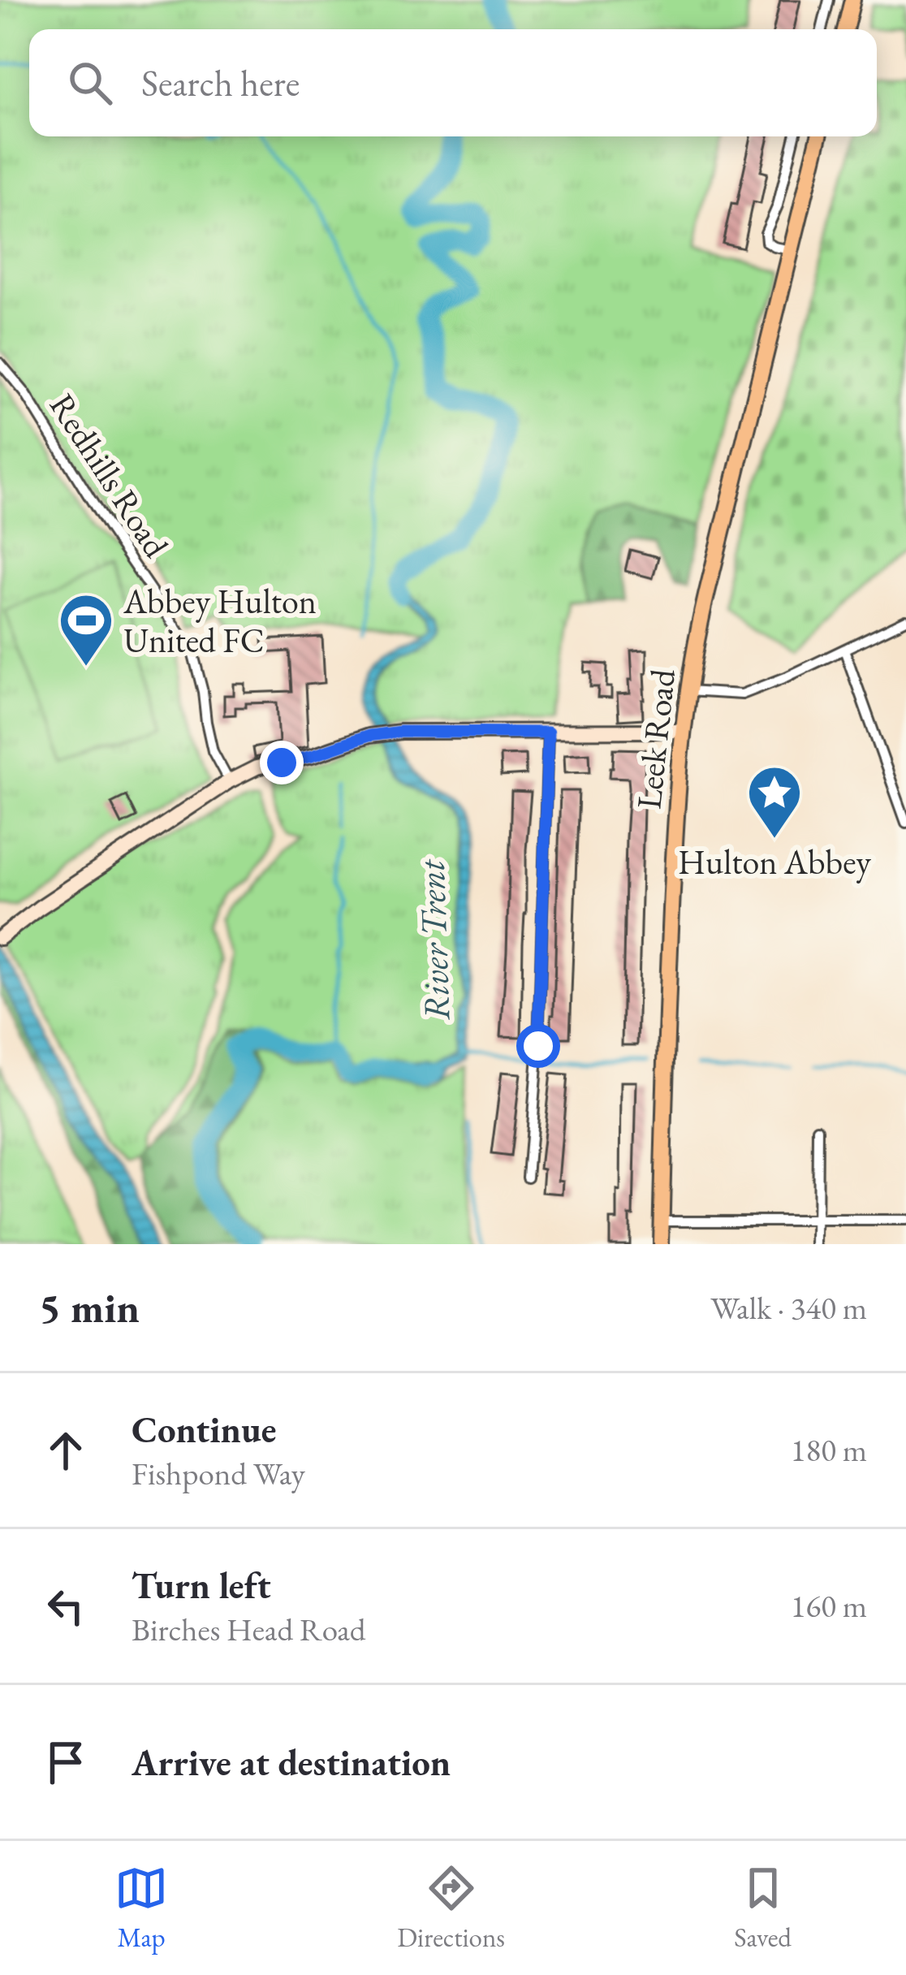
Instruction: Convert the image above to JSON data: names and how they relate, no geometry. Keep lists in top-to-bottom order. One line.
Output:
{"streets":{"main road":["Leek Road"],"street":["Redhills Road"]},"water":["River Trent"],"places":{"sports":["Abbey Hulton United FC"],"place":["Hulton Abbey"]},"page":{"search":"Search here","heading":["5 min","Walk · 340 m"],"list":[["Continue","Fishpond Way","180 m"],["Turn left","Birches Head Road","160 m"],"Arrive at destination"],"nav":["Map","Directions","Saved"]}}
